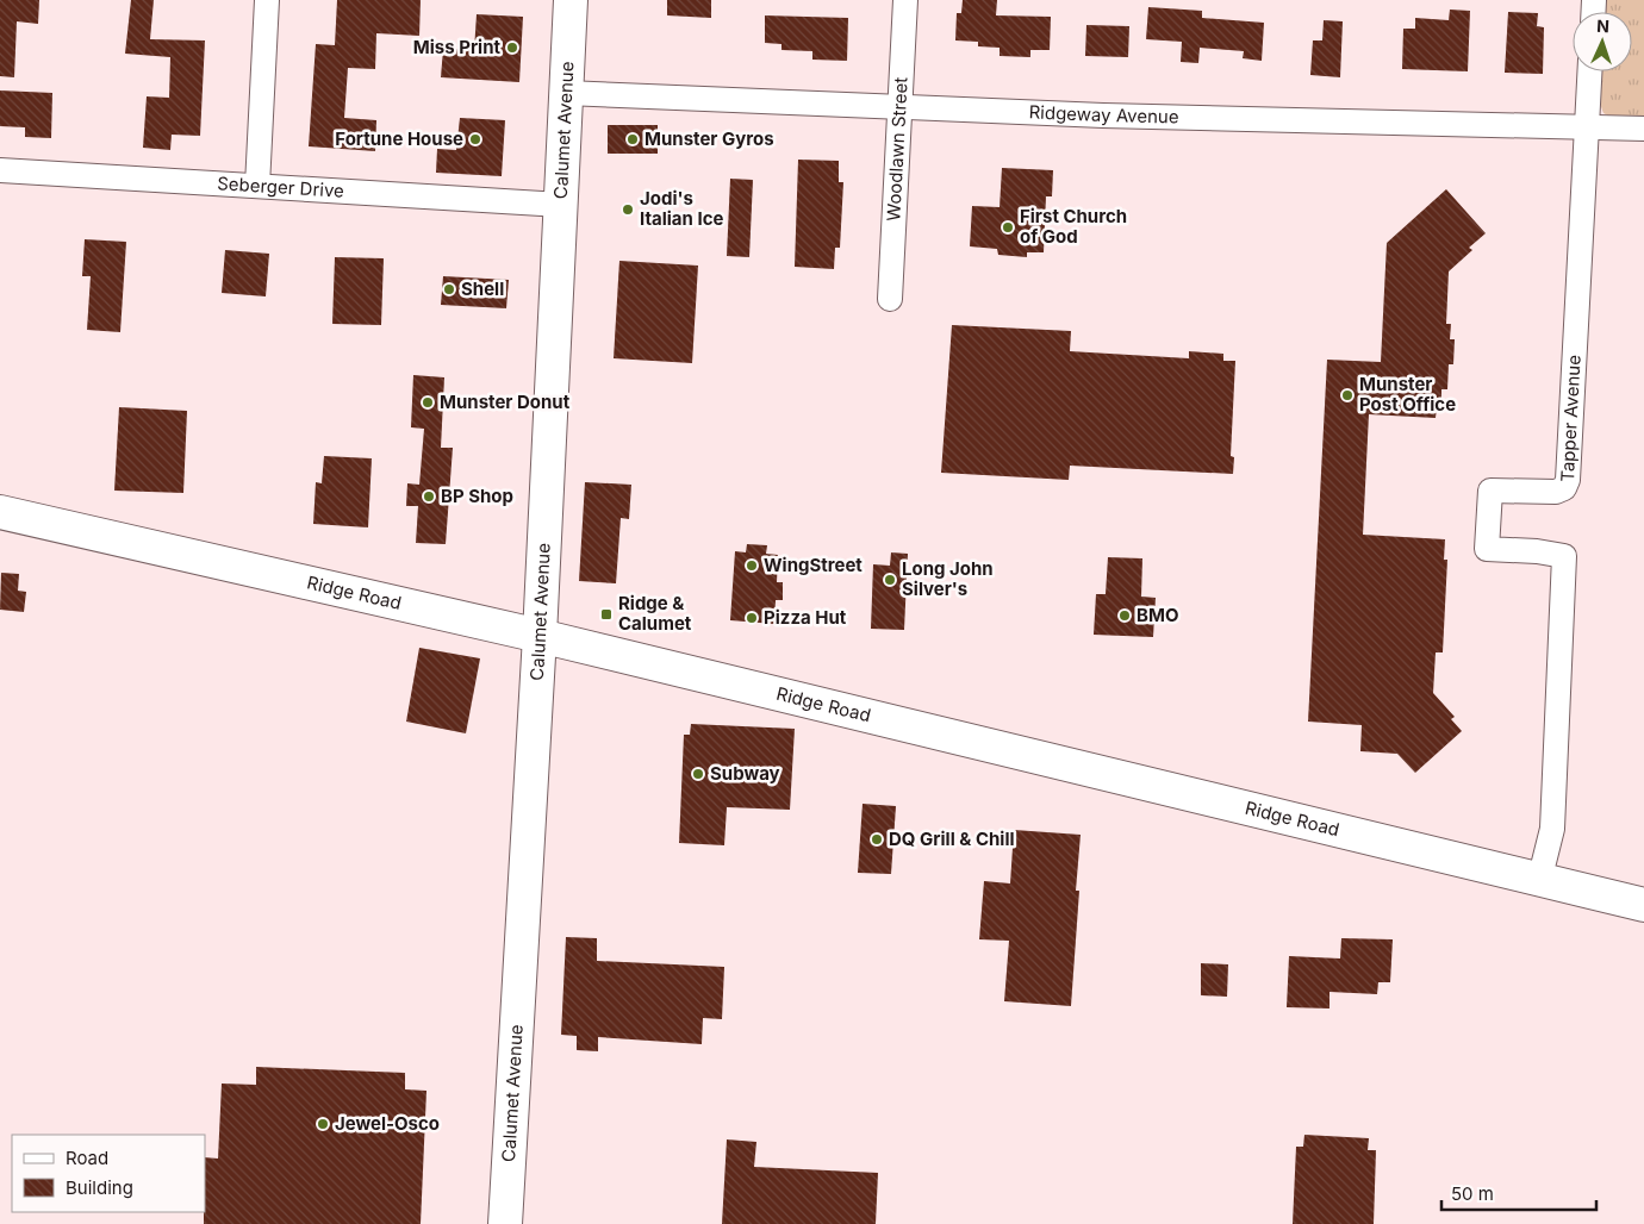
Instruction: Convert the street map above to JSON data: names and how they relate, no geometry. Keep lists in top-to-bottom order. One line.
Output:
{"streets":{"main road":["Calumet Avenue","Ridge Road"],"street":["Ridgeway Avenue","Woodlawn Street","Seberger Drive","Tapper Avenue"]},"crossings":[["Ridgeway Avenue","Calumet Avenue"],["Ridgeway Avenue","Woodlawn Street"],["Ridgeway Avenue","Tapper Avenue"],["Calumet Avenue","Seberger Drive"],["Calumet Avenue","Ridge Road"],["Tapper Avenue","Ridge Road"]],"places":{"other":["Miss Print","Fortune House","Munster Gyros","Jodi's Italian Ice","First Church of God","Shell","Munster Post Office","Munster Donut","BP Shop","WingStreet","Long John Silver's","BMO","Pizza Hut","Subway","DQ Grill & Chill","Jewel-Osco"],"transit":["Ridge & Calumet"]},"legend":["Road","Building"],"scale_bar":"50 m","north":"top"}
